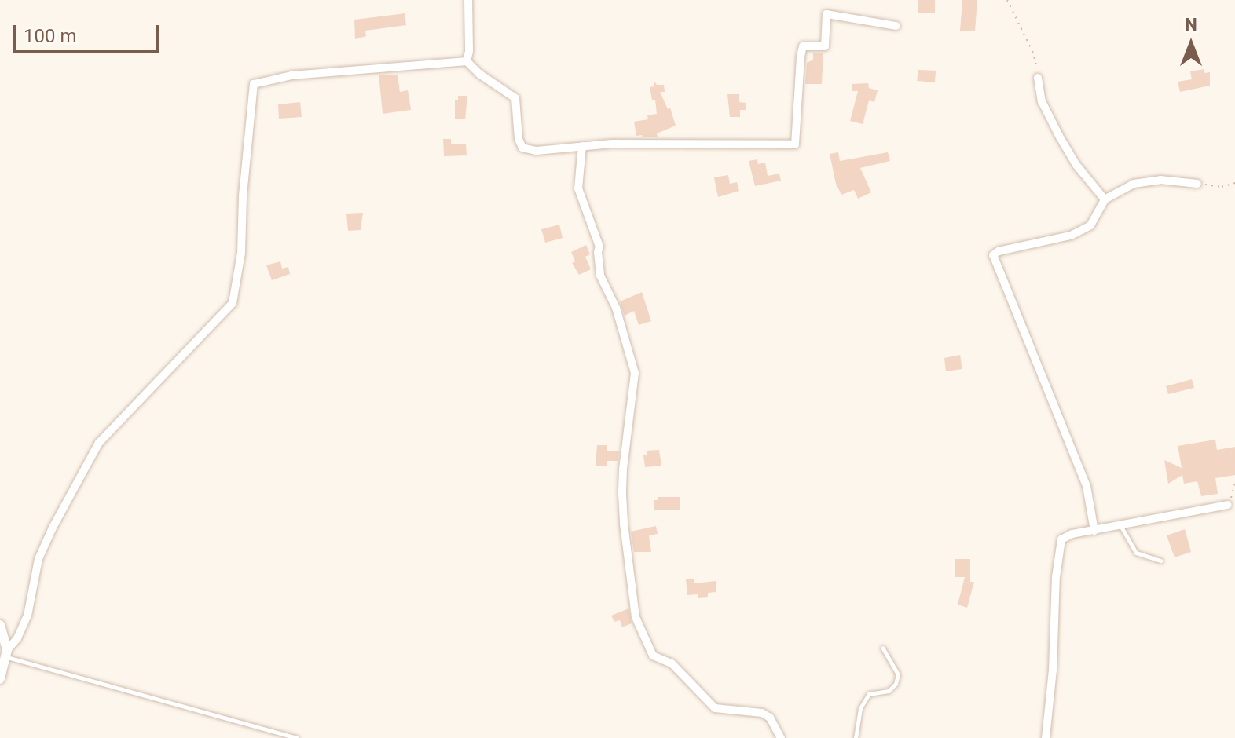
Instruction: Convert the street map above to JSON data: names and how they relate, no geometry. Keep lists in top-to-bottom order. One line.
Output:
{"scale_bar":"100 m","north":"top"}
